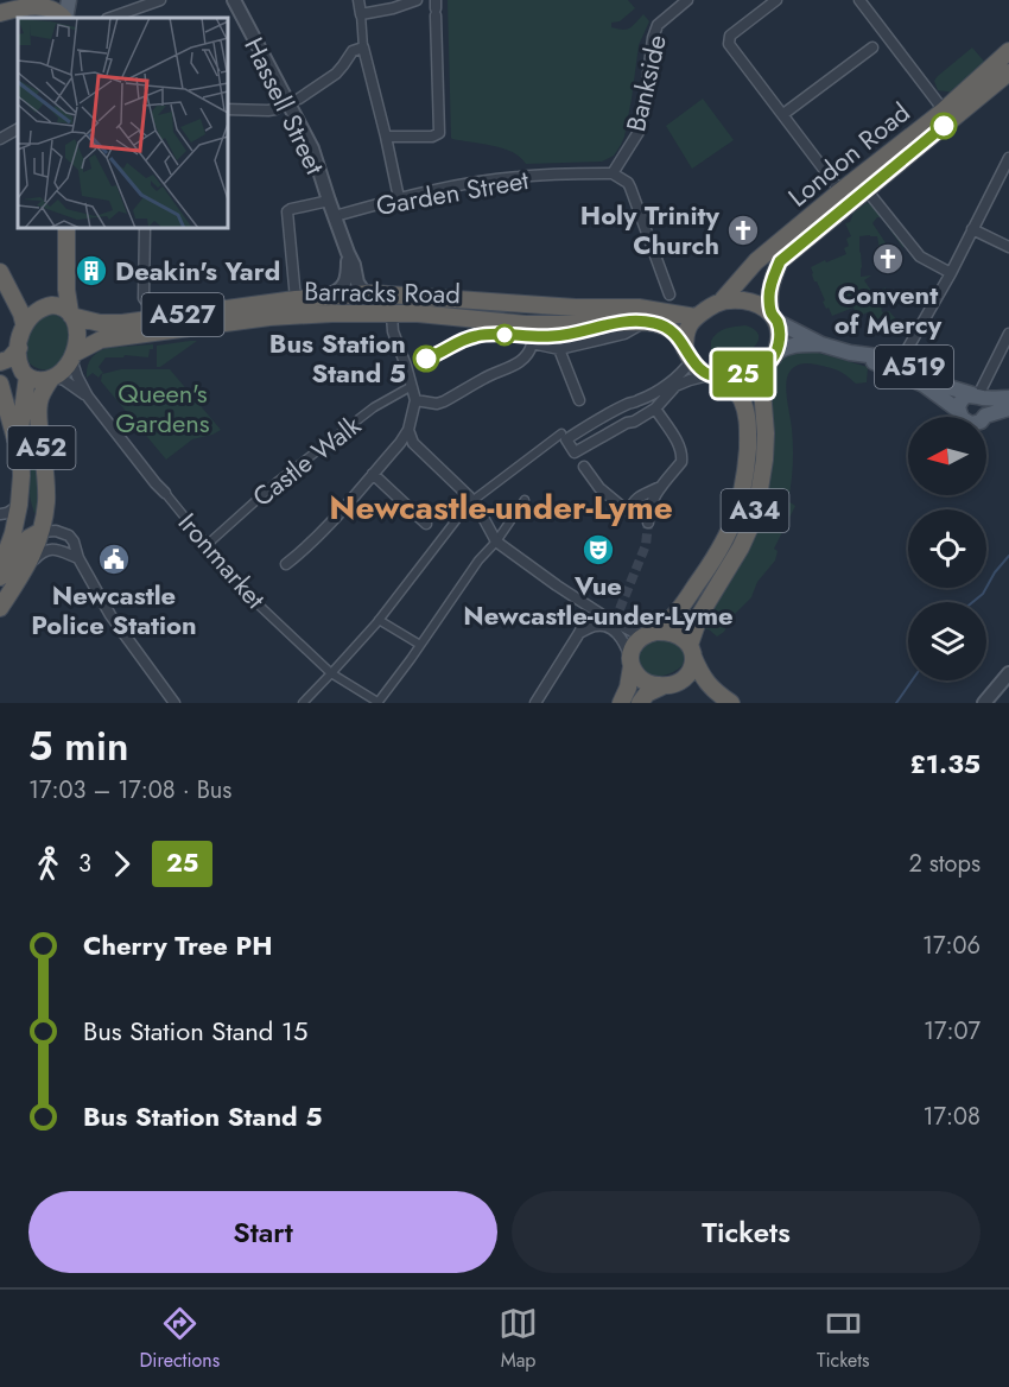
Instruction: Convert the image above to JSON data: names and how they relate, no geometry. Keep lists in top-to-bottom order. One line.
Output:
{"streets":{"highway":["London Road","Barracks Road","A527","A52","A34"],"main road":["A519"],"street":["Bankside","Hassell Street","Garden Street","Castle Walk","Ironmarket"]},"crossings":[["Bankside","Garden Street"],["Hassell Street","Garden Street"],["Hassell Street","Barracks Road"],["London Road","Barracks Road"],["London Road","A519"],["London Road","A34"],["Barracks Road","A519"],["Barracks Road","A52"],["Barracks Road","A34"],["Barracks Road","Ironmarket"],["A519","A34"],["A52","Ironmarket"],["Castle Walk","Ironmarket"]],"districts":["Newcastle-under-Lyme"],"parks":["Queen's Gardens"],"places":{"church":["Holy Trinity Church","Convent of Mercy"],"building":["Deakin's Yard"],"other":["Bus Station Stand 5"],"theatre":["Vue Newcastle-under-Lyme"],"public building":["Newcastle Police Station"]},"lines":["bus line 25"],"north":"left","page":{"on_map":"25","heading":["5 min","17:03 – 17:08 · Bus","£1.35"],"legs":["3","25","2 stops"],"list":[{"name":"Cherry Tree PH","value":"17:06"},{"name":"Bus Station Stand 15","value":"17:07"},{"name":"Bus Station Stand 5","value":"17:08"}],"buttons":["Start","Tickets"],"tabs":["Directions","Map","Tickets"]}}
